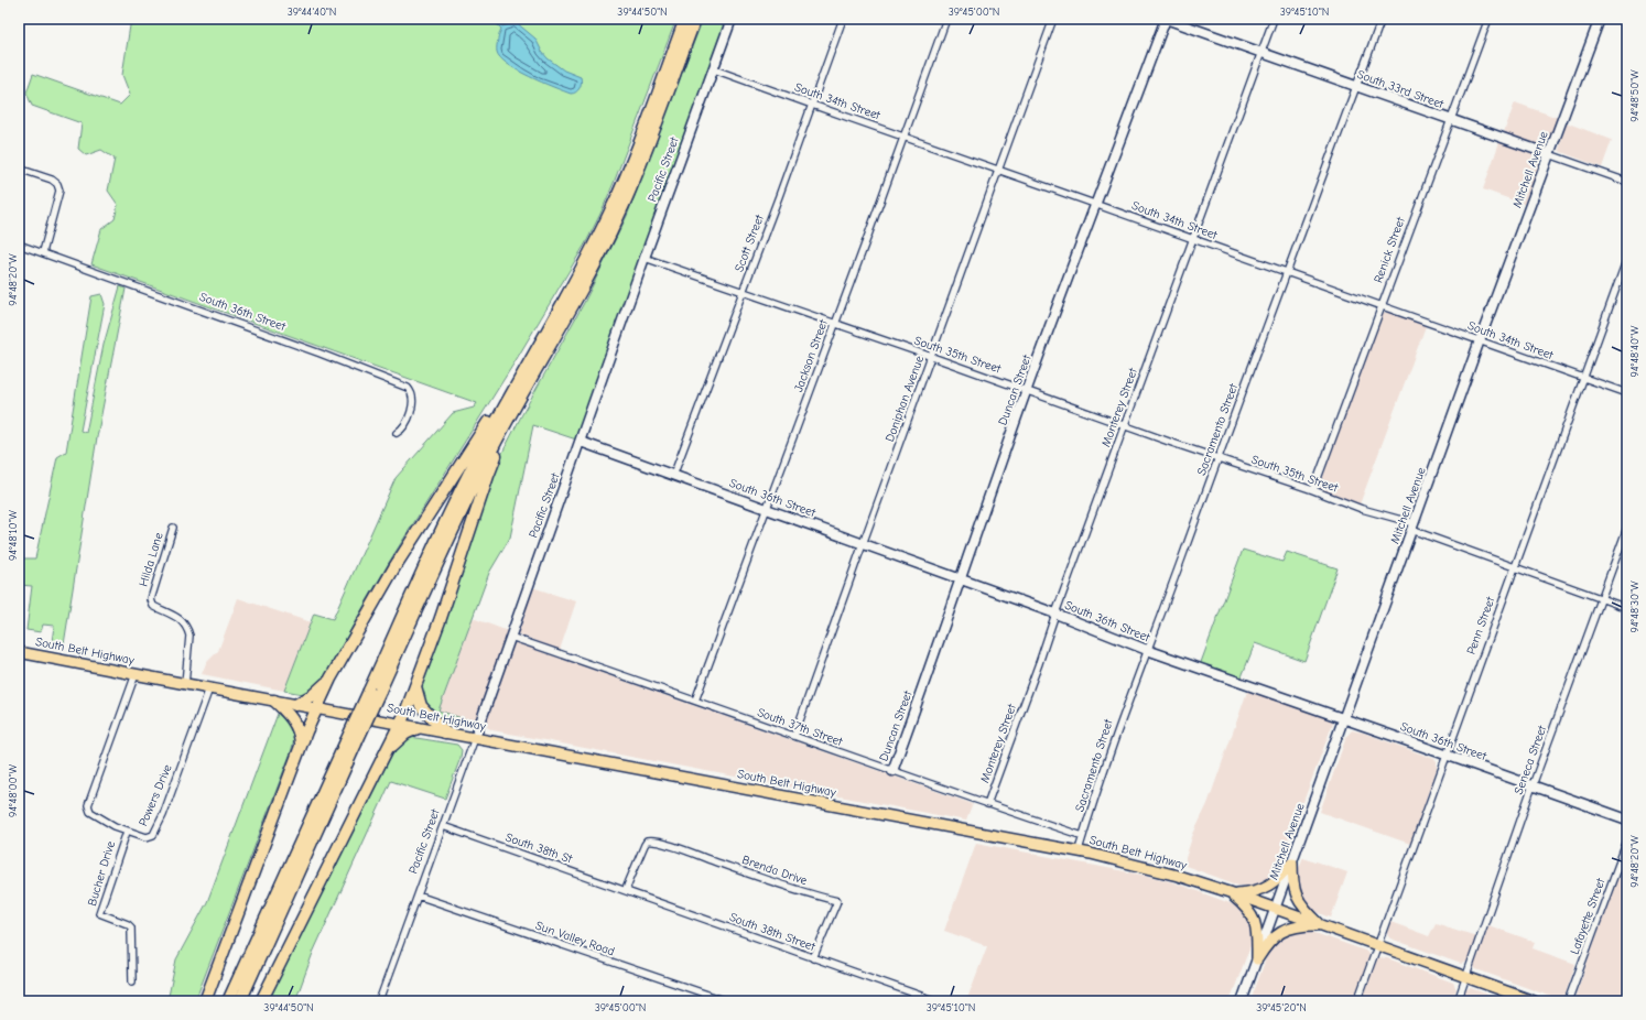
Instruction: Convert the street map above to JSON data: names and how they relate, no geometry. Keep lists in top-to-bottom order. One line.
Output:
{"streets":{"main road":["South Belt Highway"],"street":["South 33rd Street","South 34th Street","Pacific Street","Mitchell Avenue","Scott Street","Renick Street","South 36th Street","South 35th Street","Jackson Street","Duncan Street","Doniphan Avenue","Monterey Street","Sacramento Street","Hilda Lane","Penn Street","South 37th Street","Seneca Street","Powers Drive","South 38th St","Brenda Drive","Bucher Drive","Lafayette Street","South 38th Street","Sun Valley Road"]},"crossings":[["South 33rd Street","Mitchell Avenue"],["South 33rd Street","Renick Street"],["South 33rd Street","Duncan Street"],["South 33rd Street","Monterey Street"],["South 33rd Street","Sacramento Street"],["South 34th Street","Pacific Street"],["South 34th Street","Mitchell Avenue"],["South 34th Street","Scott Street"],["South 34th Street","Renick Street"],["South 34th Street","Jackson Street"],["South 34th Street","Duncan Street"],["South 34th Street","Doniphan Avenue"],["South 34th Street","Monterey Street"],["South 34th Street","Sacramento Street"],["South 34th Street","Penn Street"],["Pacific Street","South 36th Street"],["Pacific Street","South 35th Street"],["Pacific Street","South Belt Highway"],["Pacific Street","South 37th Street"],["Pacific Street","South 38th St"],["Pacific Street","Sun Valley Road"],["Mitchell Avenue","South 36th Street"],["Mitchell Avenue","South 35th Street"],["Mitchell Avenue","South Belt Highway"],["Scott Street","South 36th Street"],["Scott Street","South 35th Street"],["Renick Street","South 35th Street"],["South 36th Street","Jackson Street"],["South 36th Street","Duncan Street"],["South 36th Street","Doniphan Avenue"],["South 36th Street","Monterey Street"],["South 36th Street","Sacramento Street"],["South 36th Street","Penn Street"],["South 36th Street","Seneca Street"],["South 35th Street","Jackson Street"],["South 35th Street","Duncan Street"],["South 35th Street","Doniphan Avenue"],["South 35th Street","Monterey Street"],["South 35th Street","Sacramento Street"],["South 35th Street","Penn Street"],["South 35th Street","Seneca Street"],["Jackson Street","South 37th Street"],["Duncan Street","South 37th Street"],["Doniphan Avenue","South 37th Street"],["Monterey Street","South 37th Street"],["Sacramento Street","South Belt Highway"],["Sacramento Street","South 37th Street"],["Hilda Lane","South Belt Highway"],["Penn Street","South Belt Highway"],["South Belt Highway","Seneca Street"],["South Belt Highway","Powers Drive"],["Powers Drive","Bucher Drive"],["South 38th St","Brenda Drive"],["South 38th St","South 38th Street"],["Brenda Drive","South 38th Street"]],"coordinates":["39°44'40\"N","39°44'50\"N","39°45'00\"N","39°45'10\"N","94°48'50\"W","94°48'20\"W","94°48'40\"W","94°48'10\"W","94°48'30\"W","94°48'00\"W","39°45'20\"N"]}
